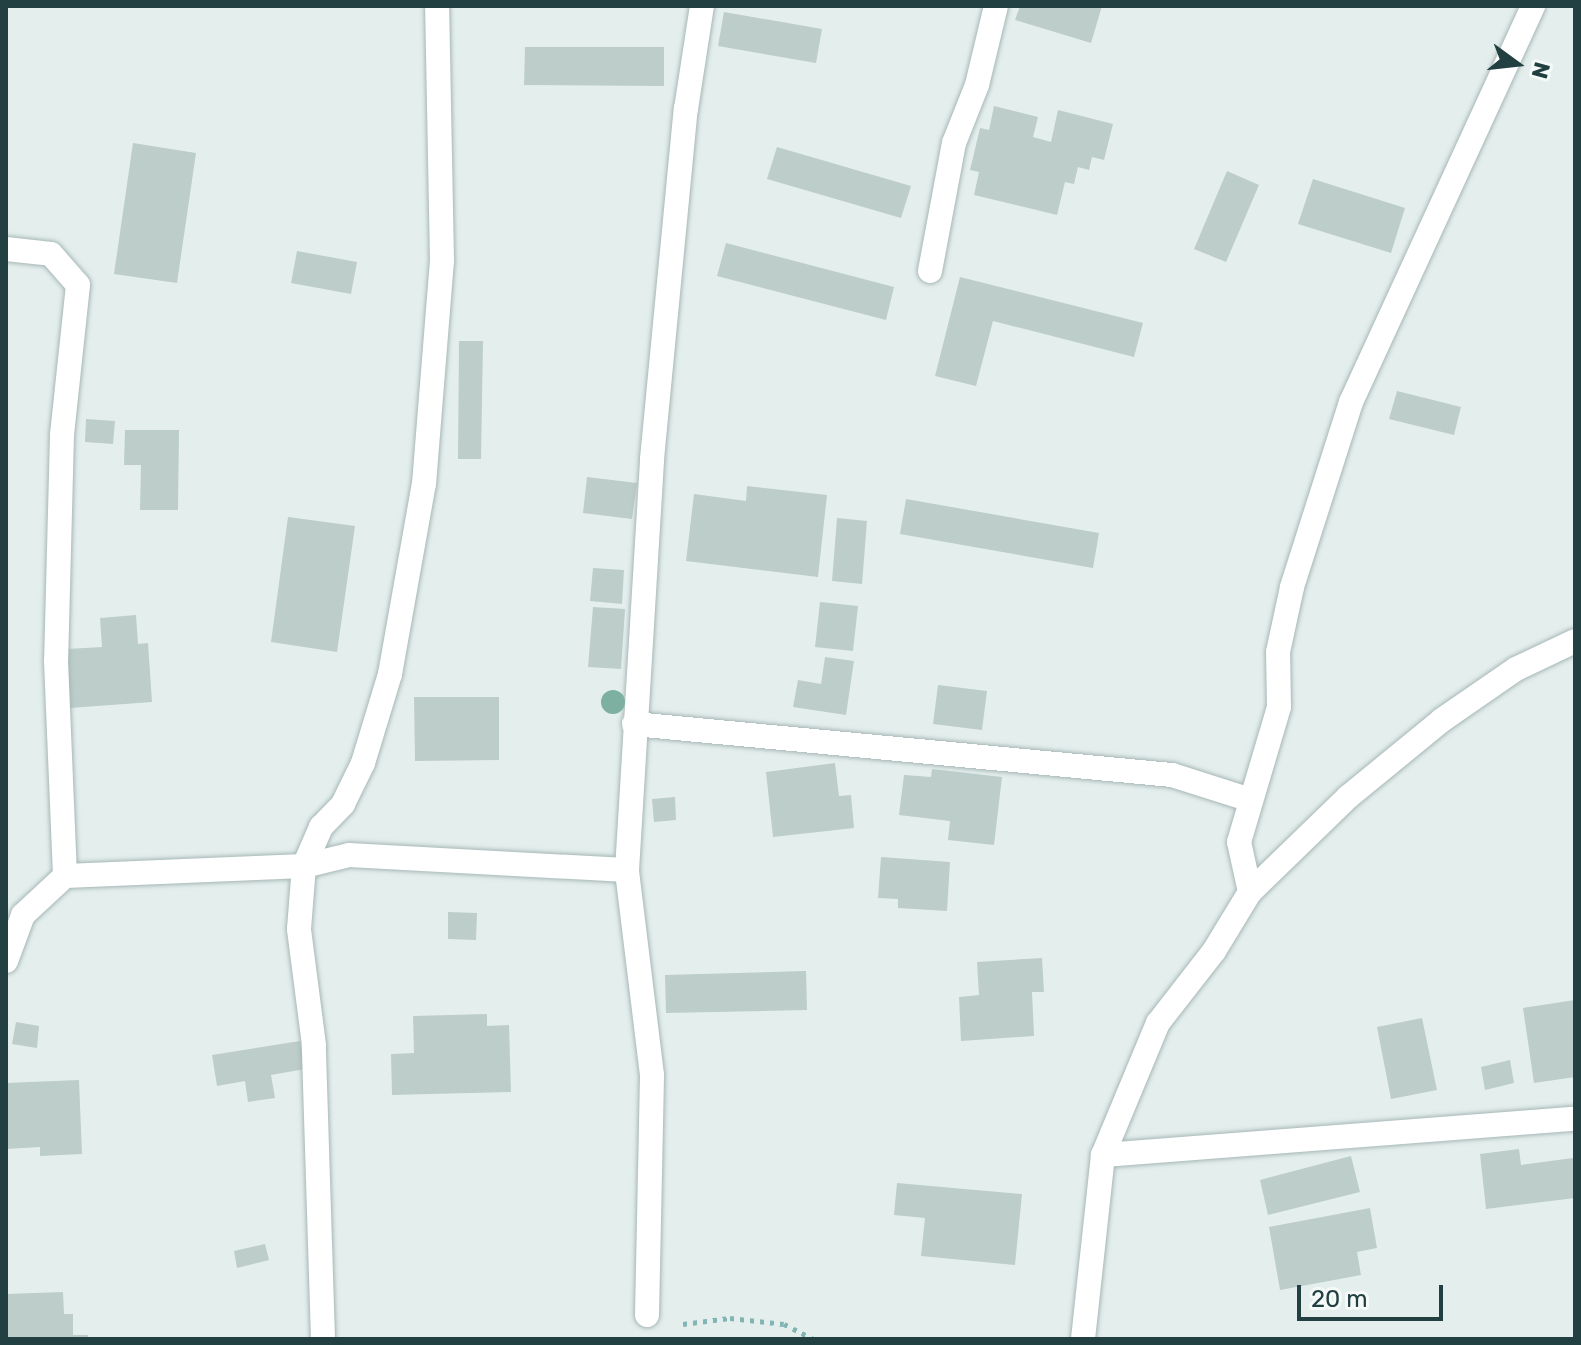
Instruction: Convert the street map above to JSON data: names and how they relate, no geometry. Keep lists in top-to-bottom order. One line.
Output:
{"scale_bar":"20 m","north":"right"}
